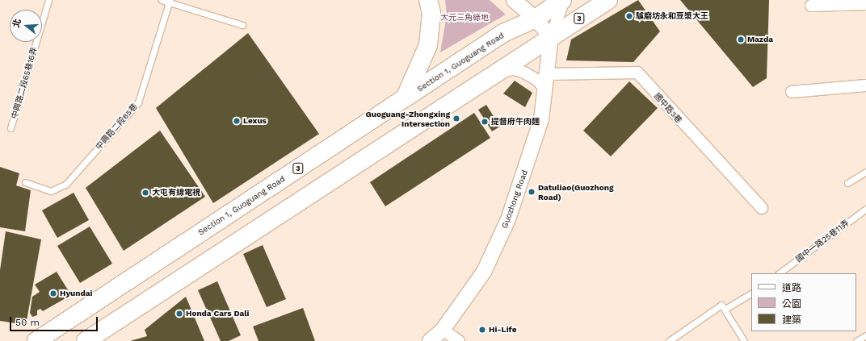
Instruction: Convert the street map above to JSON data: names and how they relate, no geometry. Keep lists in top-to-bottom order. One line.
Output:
{"streets":{"main road":["3","Section 1, Guoguang Road"],"street":["國中路3巷","Guozhong Road"],"lane":["中興路二段65巷16弄","中興路二段65巷","國中一路25巷11弄"]},"crossings":[["3","Guozhong Road"],["國中路3巷","Guozhong Road"]],"parks":["大元三角綠地"],"places":["驢磨坊永和豆漿大王","Mazda","Guoguang-Zhongxing Intersection","Lexus","提督府牛肉麵","Datuliao(Guozhong Road)","大屯有線電視","Hyundai","Honda Cars Dali","Hi-Life"],"legend":["道路","公園","建築"],"scale_bar":"50 m","north":"left"}
